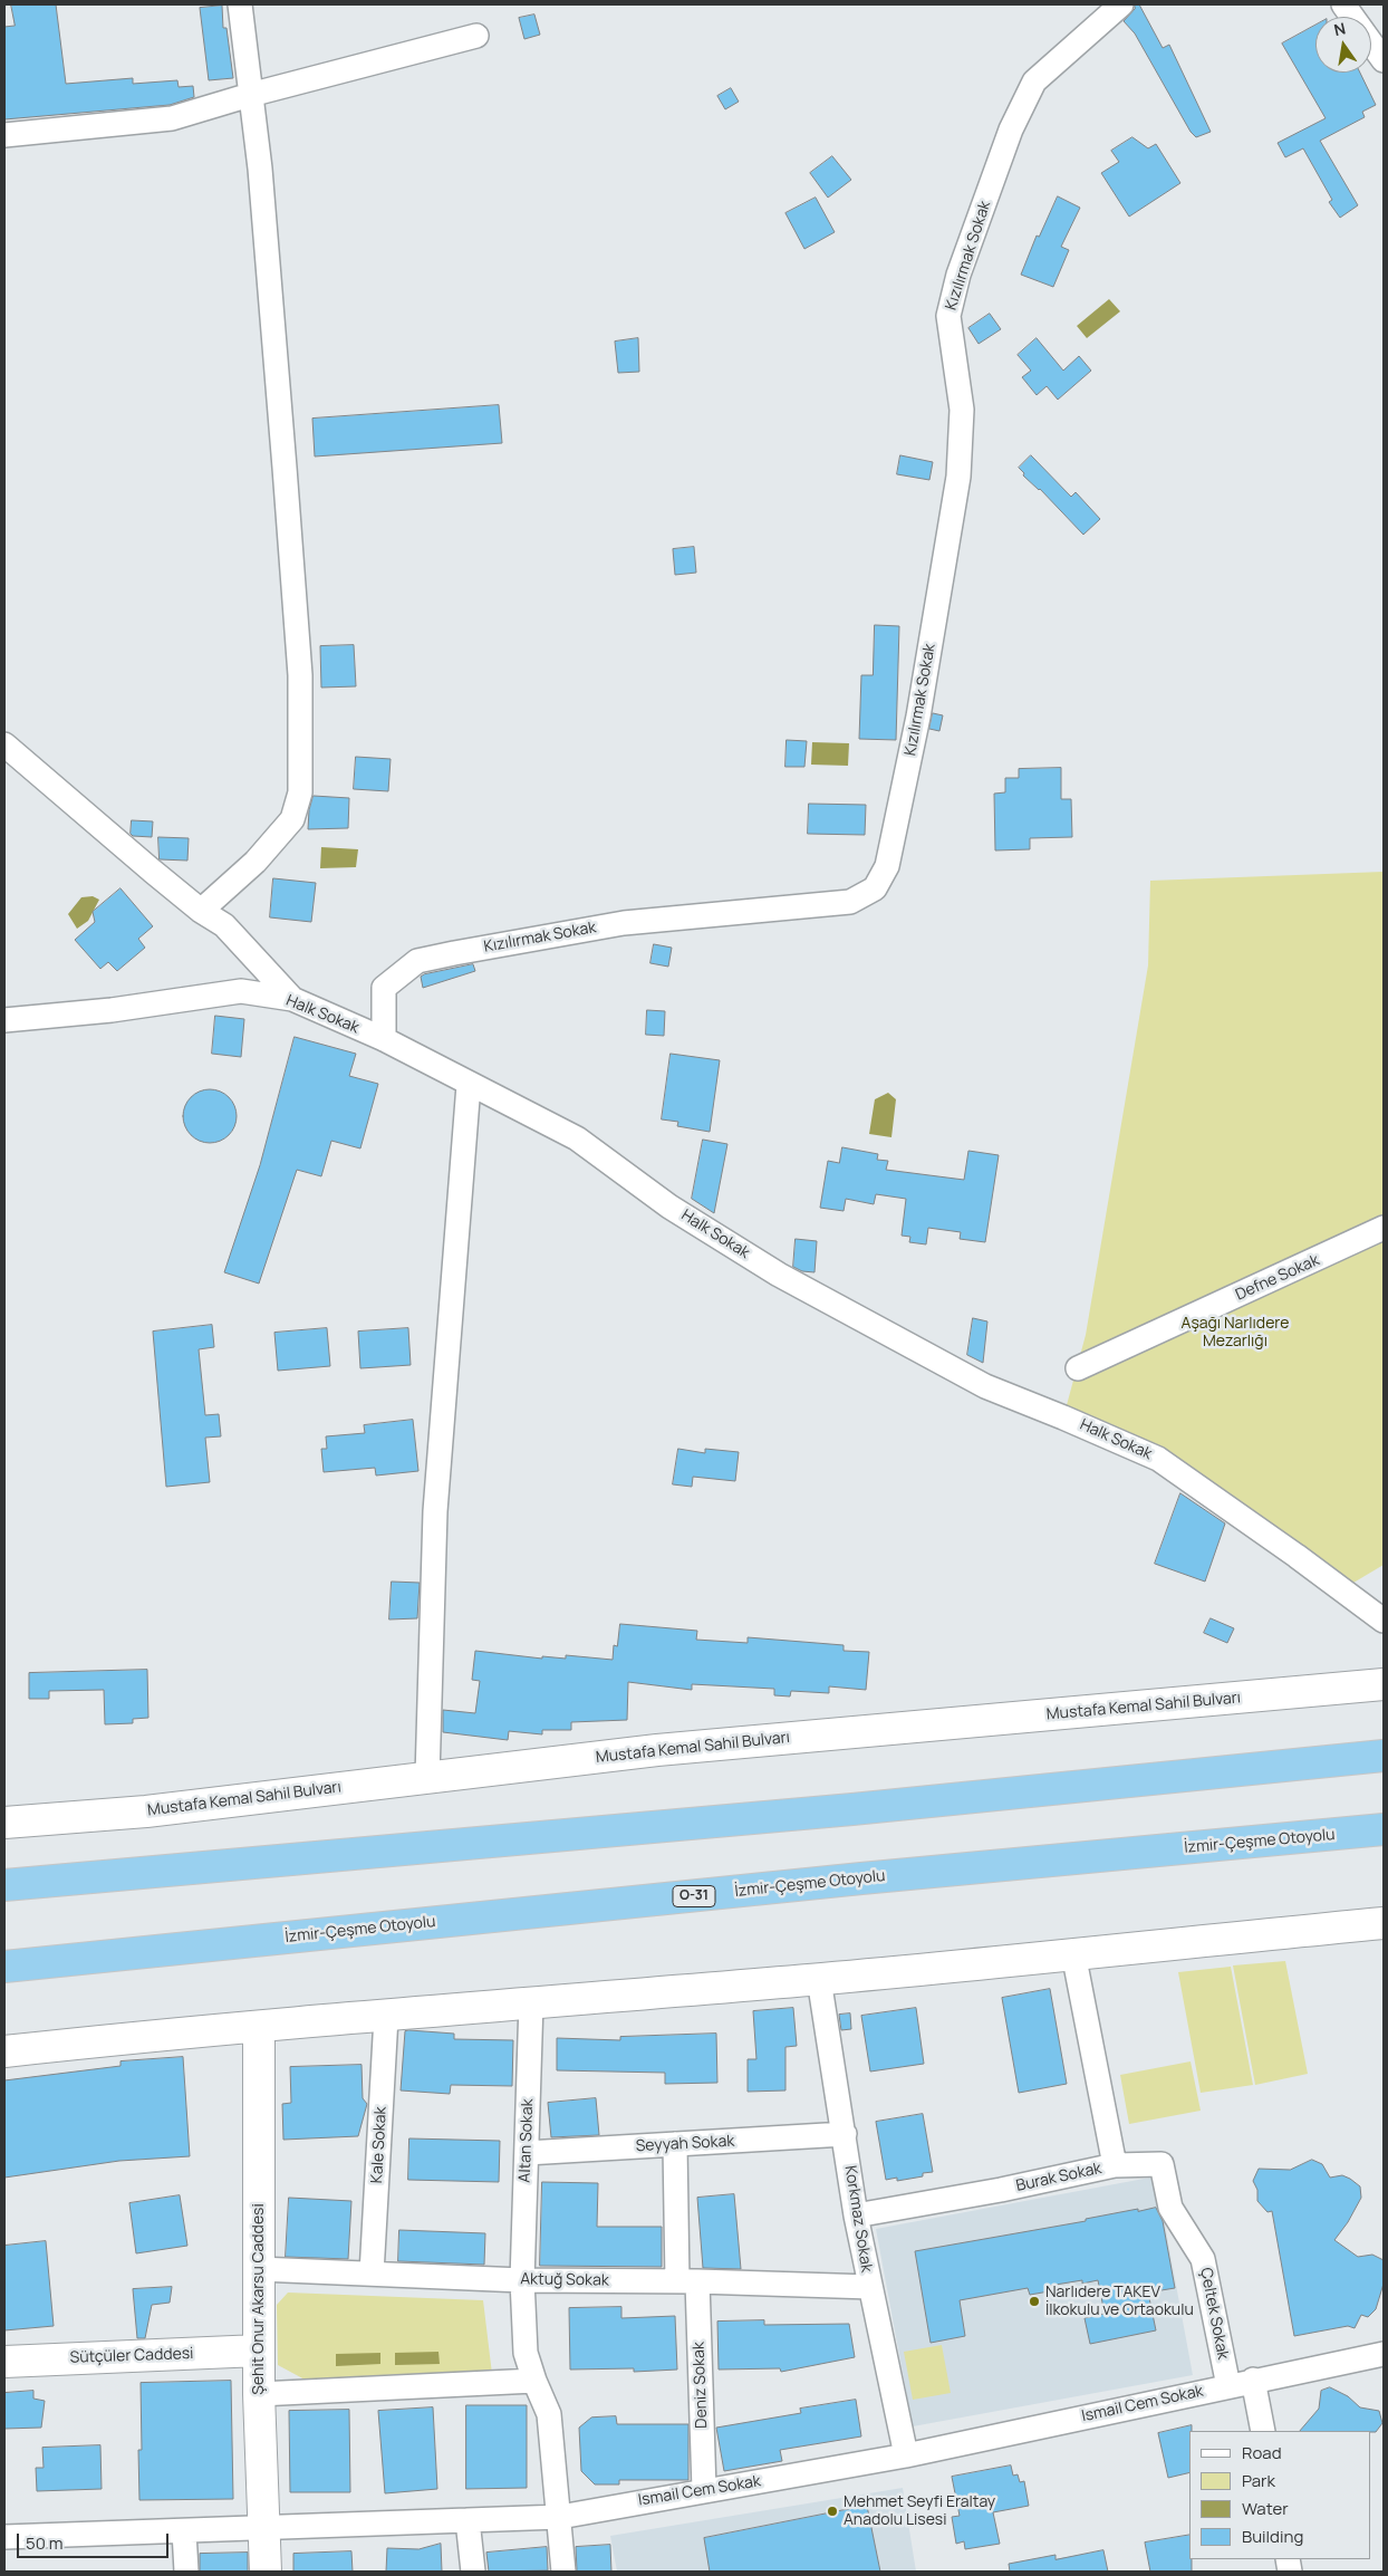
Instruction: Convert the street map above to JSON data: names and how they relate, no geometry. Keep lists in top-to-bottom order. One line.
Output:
{"streets":{"highway":["İzmir-Çeşme Otoyolu","O-31"],"street":["Kızılırmak Sokak","Halk Sokak","Defne Sokak","Mustafa Kemal Sahil Bulvarı","Altan Sokak","Seyyah Sokak","Kale Sokak","Burak Sokak","Korkmaz Sokak","Aktuğ Sokak","Şehit Onur Akarsu Caddesi","Çeltek Sokak","Sütçüler Caddesi","Deniz Sokak","Ismail Cem Sokak"]},"crossings":[["Kızılırmak Sokak","Halk Sokak"],["Altan Sokak","Seyyah Sokak"],["Altan Sokak","Aktuğ Sokak"],["Altan Sokak","Ismail Cem Sokak"],["Seyyah Sokak","Korkmaz Sokak"],["Seyyah Sokak","Deniz Sokak"],["Kale Sokak","Aktuğ Sokak"],["Burak Sokak","Korkmaz Sokak"],["Burak Sokak","Çeltek Sokak"],["Korkmaz Sokak","Aktuğ Sokak"],["Korkmaz Sokak","Ismail Cem Sokak"],["Aktuğ Sokak","Şehit Onur Akarsu Caddesi"],["Aktuğ Sokak","Deniz Sokak"],["Şehit Onur Akarsu Caddesi","Sütçüler Caddesi"],["Şehit Onur Akarsu Caddesi","Ismail Cem Sokak"],["Çeltek Sokak","Ismail Cem Sokak"],["Deniz Sokak","Ismail Cem Sokak"]],"parks":["Aşağı Narlıdere Mezarlığı"],"places":["Narlıdere TAKEV İlkokulu ve Ortaokulu","Mehmet Seyfi Eraltay Anadolu Lisesi"],"legend":["Road","Park","Water","Building"],"scale_bar":"50 m","north":"top"}
